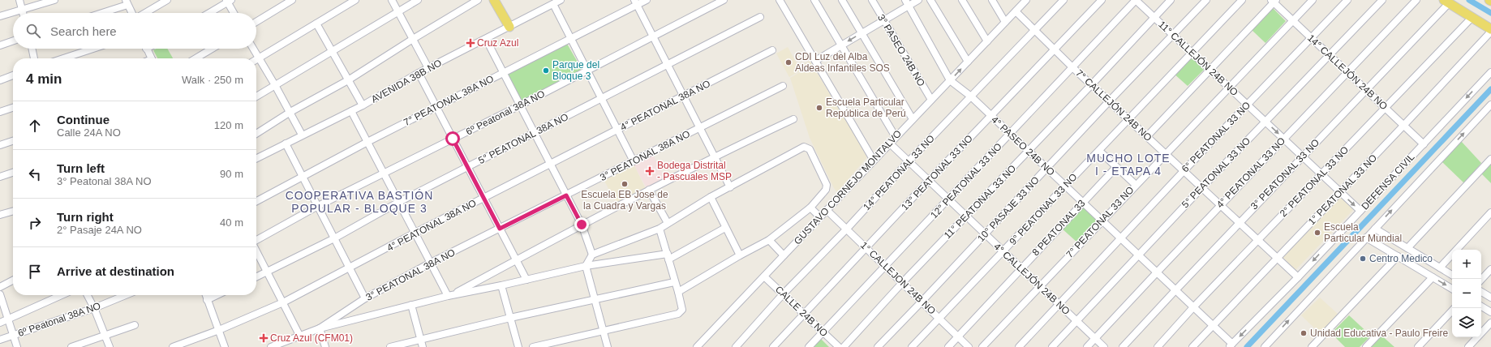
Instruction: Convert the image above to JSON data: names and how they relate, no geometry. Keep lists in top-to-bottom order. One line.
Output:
{"streets":{"street":["3° PASEO 24B NO","11° CALLEJÓN 24B NO","14° CALLEJÓN 24B NO","AVENIDA 38B NO","7° PEATONAL 38A NO","4° PEATONAL 38A NO","7° CALLEJÓN 24B NO","6º Peatonal 38A NO","6° PEATONAL 33 NO","5° PEATONAL 38A NO","4° PASEO 24B NO","3° PEATONAL 38A NO","14° PEATONAL 33 NO","13° PEATONAL 33 NO","5° PEATONAL 33 NO","4° PEATONAL 33 NO","3° PEATONAL 33 NO","12° PEATONAL 33 NO","2° PEATONAL 33 NO","DEFENSA CIVIL","GUSTAVO CORNEJO MONTALVO","1° PEATONAL 33 NO","11° PEATONAL 33 NO","10° PASAJE 33 NO","9° PEATONAL 33 NO","7° PEATONAL 33 NO","8 PEATONAL 33","1° CALLEJON 24B NO","4° CALLEJÓN 24B NO","CALLE 24B NO"]},"crossings":[["3° PASEO 24B NO","GUSTAVO CORNEJO MONTALVO"],["11° CALLEJÓN 24B NO","6° PEATONAL 33 NO"],["11° CALLEJÓN 24B NO","5° PEATONAL 33 NO"],["11° CALLEJÓN 24B NO","4° PEATONAL 33 NO"],["11° CALLEJÓN 24B NO","3° PEATONAL 33 NO"],["11° CALLEJÓN 24B NO","12° PEATONAL 33 NO"],["11° CALLEJÓN 24B NO","2° PEATONAL 33 NO"],["11° CALLEJÓN 24B NO","DEFENSA CIVIL"],["11° CALLEJÓN 24B NO","1° PEATONAL 33 NO"],["11° CALLEJÓN 24B NO","11° PEATONAL 33 NO"],["11° CALLEJÓN 24B NO","10° PASAJE 33 NO"],["11° CALLEJÓN 24B NO","9° PEATONAL 33 NO"],["11° CALLEJÓN 24B NO","7° PEATONAL 33 NO"],["14° CALLEJÓN 24B NO","6° PEATONAL 33 NO"],["14° CALLEJÓN 24B NO","5° PEATONAL 33 NO"],["14° CALLEJÓN 24B NO","4° PEATONAL 33 NO"],["14° CALLEJÓN 24B NO","3° PEATONAL 33 NO"],["14° CALLEJÓN 24B NO","2° PEATONAL 33 NO"],["14° CALLEJÓN 24B NO","DEFENSA CIVIL"],["14° CALLEJÓN 24B NO","1° PEATONAL 33 NO"],["14° CALLEJÓN 24B NO","7° PEATONAL 33 NO"],["7° CALLEJÓN 24B NO","6° PEATONAL 33 NO"],["7° CALLEJÓN 24B NO","14° PEATONAL 33 NO"],["7° CALLEJÓN 24B NO","13° PEATONAL 33 NO"],["7° CALLEJÓN 24B NO","5° PEATONAL 33 NO"],["7° CALLEJÓN 24B NO","4° PEATONAL 33 NO"],["7° CALLEJÓN 24B NO","3° PEATONAL 33 NO"],["7° CALLEJÓN 24B NO","12° PEATONAL 33 NO"],["7° CALLEJÓN 24B NO","2° PEATONAL 33 NO"],["7° CALLEJÓN 24B NO","DEFENSA CIVIL"],["7° CALLEJÓN 24B NO","GUSTAVO CORNEJO MONTALVO"],["7° CALLEJÓN 24B NO","1° PEATONAL 33 NO"],["7° CALLEJÓN 24B NO","11° PEATONAL 33 NO"],["7° CALLEJÓN 24B NO","10° PASAJE 33 NO"],["7° CALLEJÓN 24B NO","9° PEATONAL 33 NO"],["7° CALLEJÓN 24B NO","7° PEATONAL 33 NO"],["6° PEATONAL 33 NO","4° PASEO 24B NO"],["6° PEATONAL 33 NO","4° CALLEJÓN 24B NO"],["4° PASEO 24B NO","14° PEATONAL 33 NO"],["4° PASEO 24B NO","13° PEATONAL 33 NO"],["4° PASEO 24B NO","5° PEATONAL 33 NO"],["4° PASEO 24B NO","4° PEATONAL 33 NO"],["4° PASEO 24B NO","3° PEATONAL 33 NO"],["4° PASEO 24B NO","12° PEATONAL 33 NO"],["4° PASEO 24B NO","2° PEATONAL 33 NO"],["4° PASEO 24B NO","DEFENSA CIVIL"],["4° PASEO 24B NO","GUSTAVO CORNEJO MONTALVO"],["4° PASEO 24B NO","1° PEATONAL 33 NO"],["4° PASEO 24B NO","11° PEATONAL 33 NO"],["4° PASEO 24B NO","10° PASAJE 33 NO"],["4° PASEO 24B NO","9° PEATONAL 33 NO"],["4° PASEO 24B NO","7° PEATONAL 33 NO"],["4° PASEO 24B NO","8 PEATONAL 33"],["14° PEATONAL 33 NO","1° CALLEJON 24B NO"],["14° PEATONAL 33 NO","4° CALLEJÓN 24B NO"],["14° PEATONAL 33 NO","CALLE 24B NO"],["13° PEATONAL 33 NO","1° CALLEJON 24B NO"],["13° PEATONAL 33 NO","4° CALLEJÓN 24B NO"],["13° PEATONAL 33 NO","CALLE 24B NO"],["5° PEATONAL 33 NO","4° CALLEJÓN 24B NO"],["4° PEATONAL 33 NO","4° CALLEJÓN 24B NO"],["12° PEATONAL 33 NO","1° CALLEJON 24B NO"],["12° PEATONAL 33 NO","4° CALLEJÓN 24B NO"],["12° PEATONAL 33 NO","CALLE 24B NO"],["GUSTAVO CORNEJO MONTALVO","1° CALLEJON 24B NO"],["GUSTAVO CORNEJO MONTALVO","4° CALLEJÓN 24B NO"],["GUSTAVO CORNEJO MONTALVO","CALLE 24B NO"],["11° PEATONAL 33 NO","1° CALLEJON 24B NO"],["11° PEATONAL 33 NO","4° CALLEJÓN 24B NO"],["10° PASAJE 33 NO","1° CALLEJON 24B NO"],["10° PASAJE 33 NO","4° CALLEJÓN 24B NO"],["9° PEATONAL 33 NO","1° CALLEJON 24B NO"],["9° PEATONAL 33 NO","4° CALLEJÓN 24B NO"],["7° PEATONAL 33 NO","4° CALLEJÓN 24B NO"],["8 PEATONAL 33","1° CALLEJON 24B NO"],["8 PEATONAL 33","4° CALLEJÓN 24B NO"]],"districts":["MUCHO LOTE I - ETAPA 4","COOPERATIVA BASTIÓN POPULAR - BLOQUE 3"],"places":{"health":["Cruz Azul","Bodega Distrital - Pascuales MSP","Cruz Azul (CFM01)"],"other":["CDI Luz del Alba Aldeas Infantiles SOS","Parque del Bloque 3","Escuela Particular República de Perú","Escuela EB Jose de la Cuadra y Vargas","Escuela Particular Mundial","Centro Medico","Unidad Educativa - Paulo Freire"]},"page":{"search":"Search here","heading":["4 min","Walk · 250 m"],"list":[["Continue","Calle 24A NO","120 m"],["Turn left","3° Peatonal 38A NO","90 m"],["Turn right","2° Pasaje 24A NO","40 m"],"Arrive at destination"],"map_buttons":["+","−"]}}
